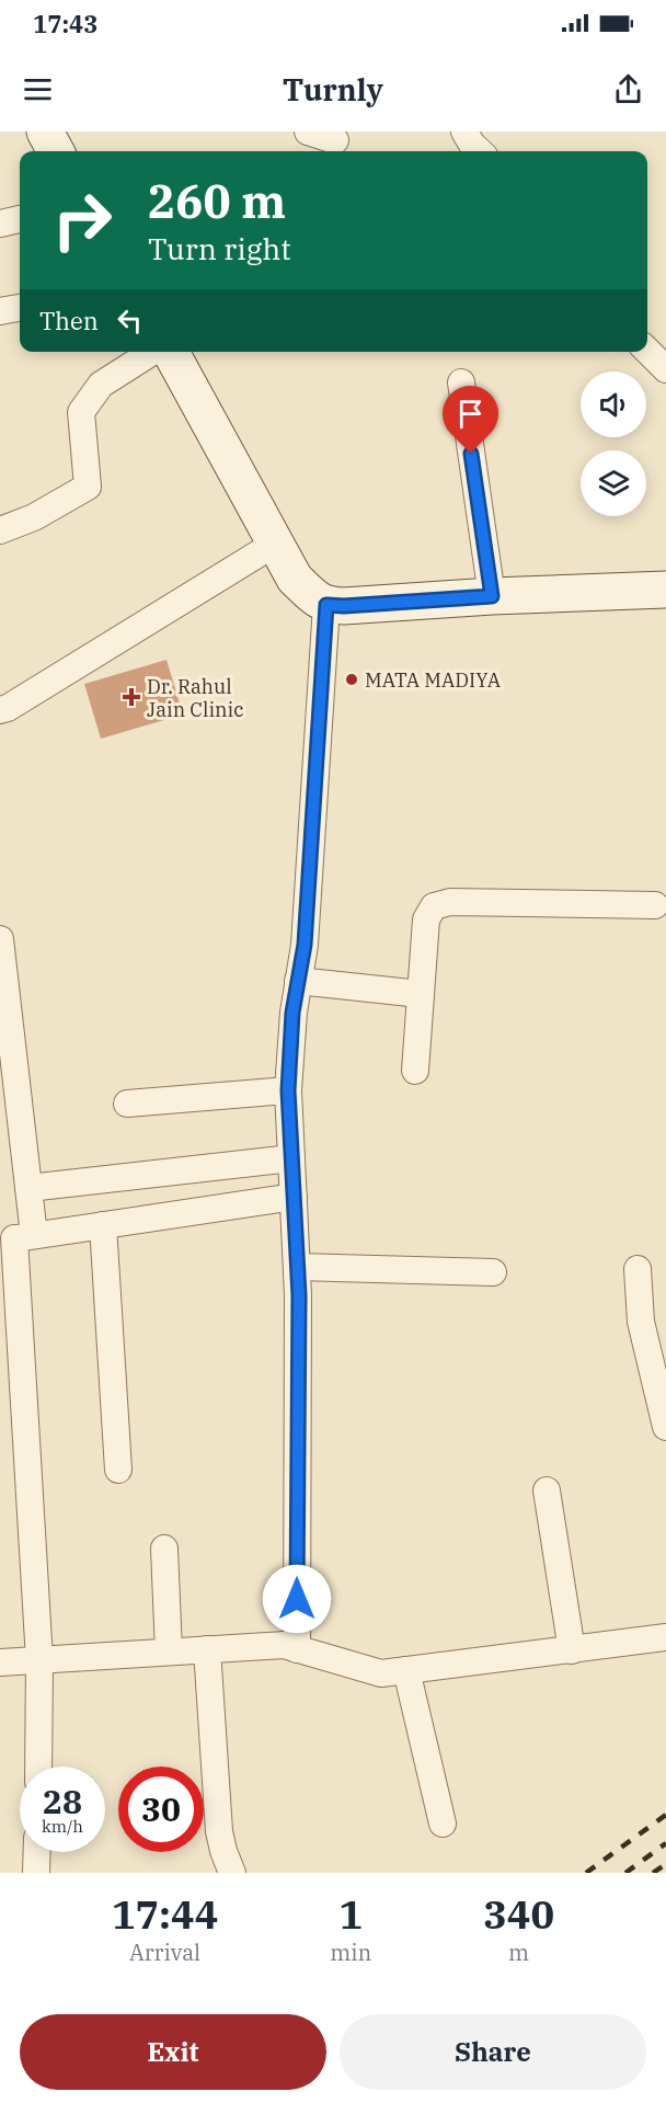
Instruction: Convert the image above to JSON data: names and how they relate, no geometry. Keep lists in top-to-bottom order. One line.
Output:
{"places":{"other":["MATA MADIYA"],"health":["Dr. Rahul Jain Clinic"]},"page":{"status":"17:43","header":"Turnly","turn":["260 m","Turn right"],"then":"Then","speed":"28 km/h","limit":"30","eta":["17:44","Arrival","1","min","340","m"],"buttons":["Exit","Share"]}}
